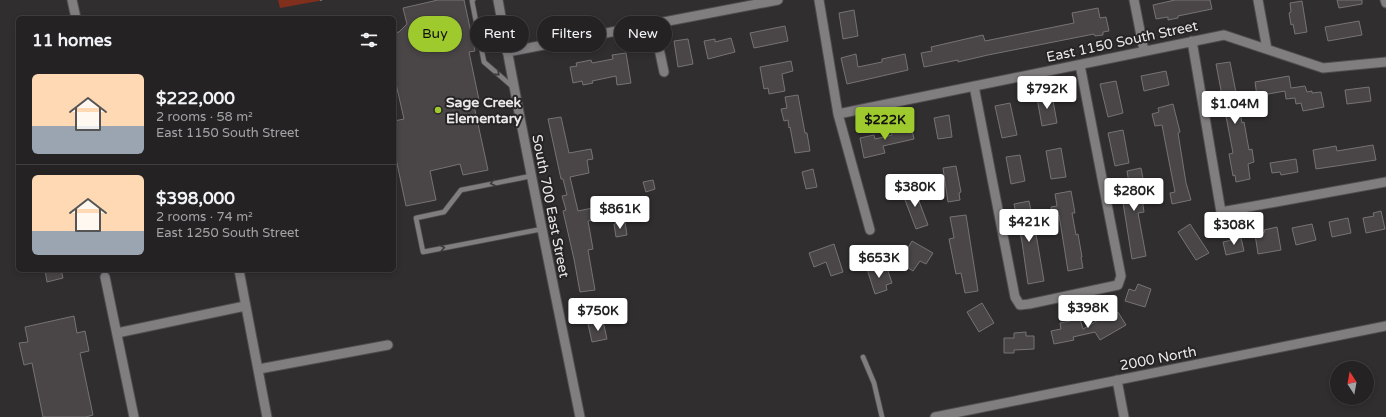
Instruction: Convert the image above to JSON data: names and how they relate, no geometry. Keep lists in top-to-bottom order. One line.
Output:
{"streets":{"street":["East 1150 South Street","South 700 East Street","2000 North"]},"places":["Sage Creek Elementary"],"north":"top","page":{"chip":["Buy","Rent","Filters","New"],"heading":"11 homes","list":[{"name":"$222,000","note":"2 rooms · 58 m² · East 1150 South Street"},{"name":"$398,000","note":"2 rooms · 74 m² · East 1250 South Street"}],"price":["$792K","$1.04M","$222K","$380K","$280K","$861K","$421K","$308K","$653K","$398K","$750K"]}}
